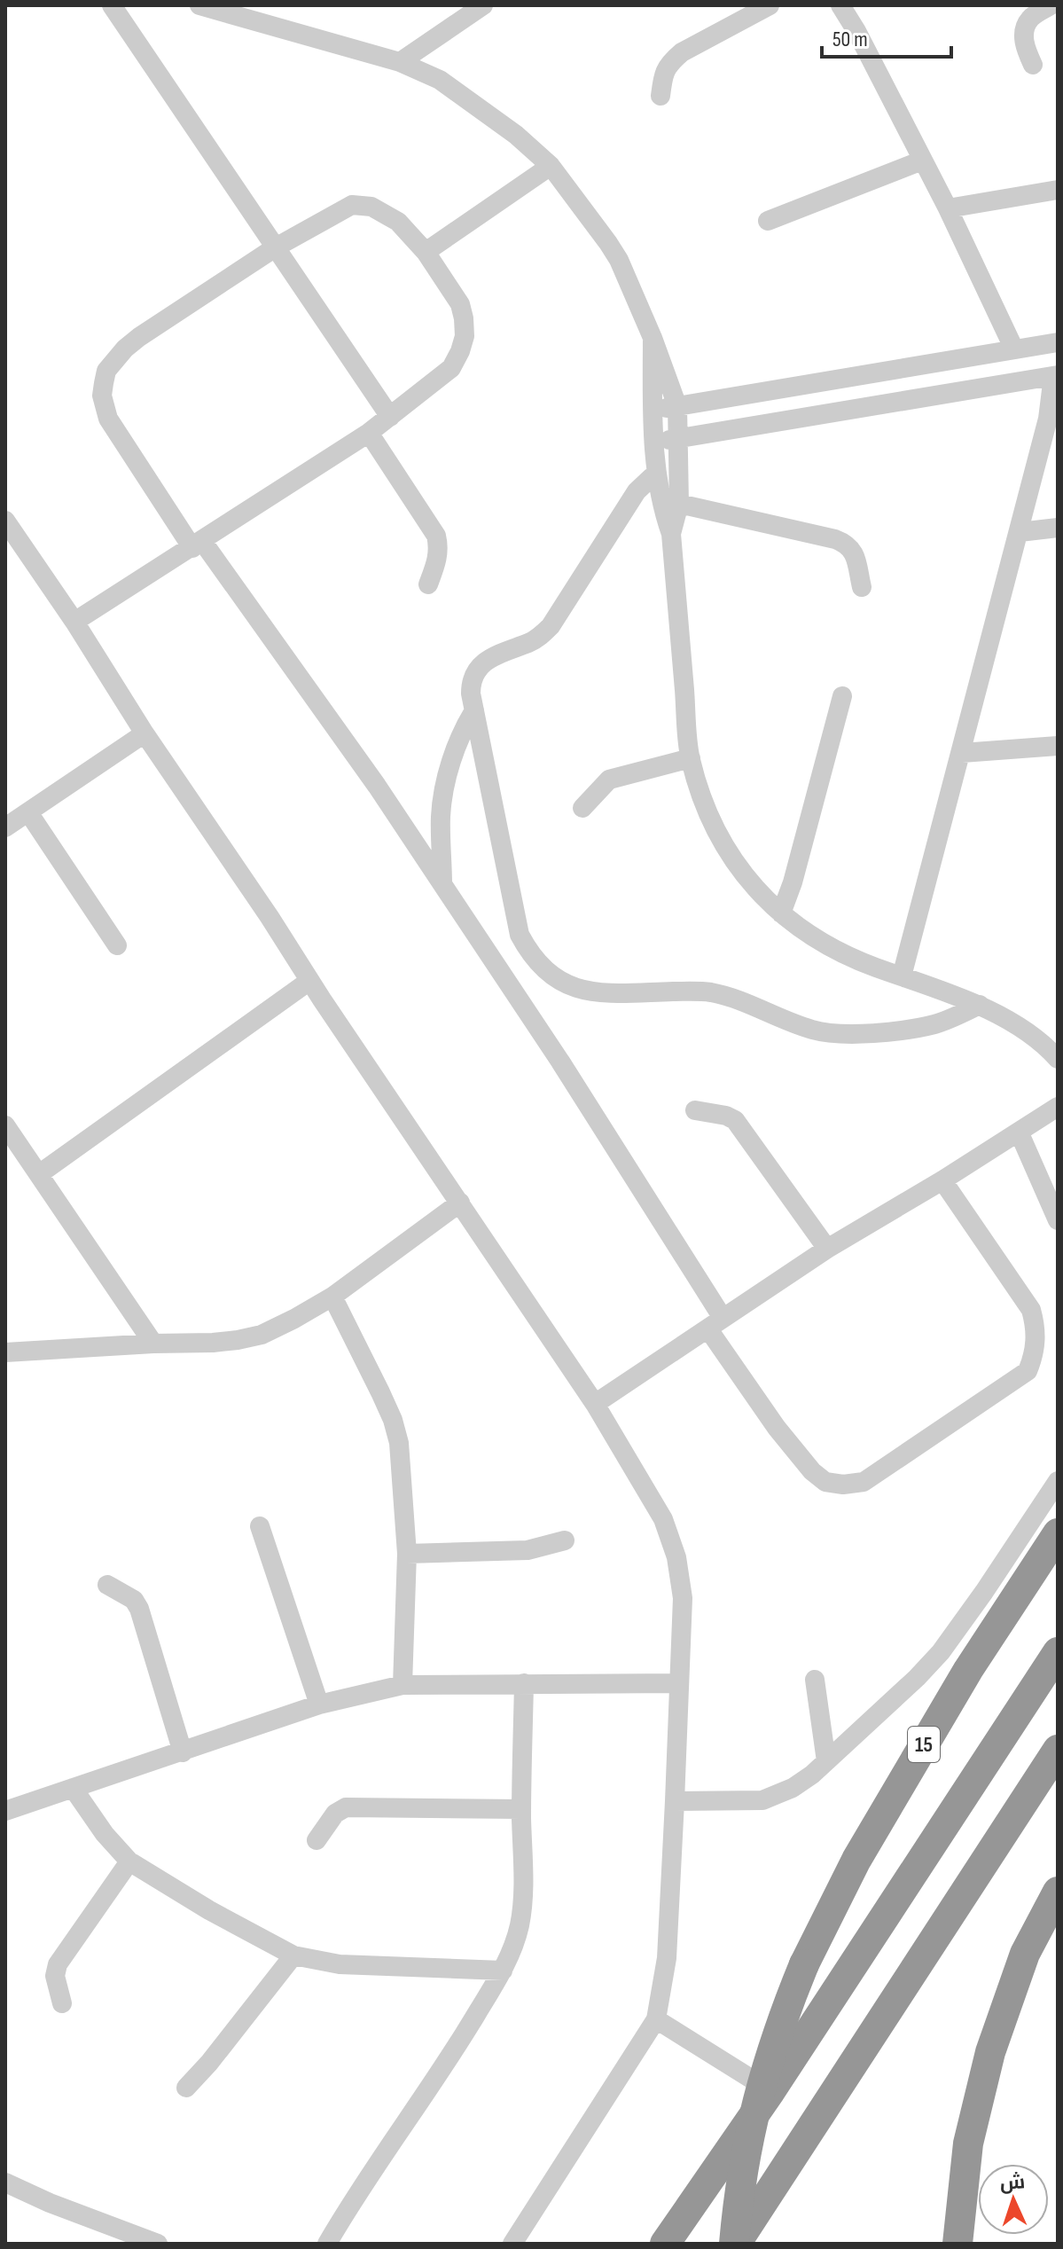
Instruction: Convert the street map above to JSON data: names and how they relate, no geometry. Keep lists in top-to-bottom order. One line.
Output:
{"streets":{"highway":["15"]},"scale_bar":"50 m","north":"top"}
